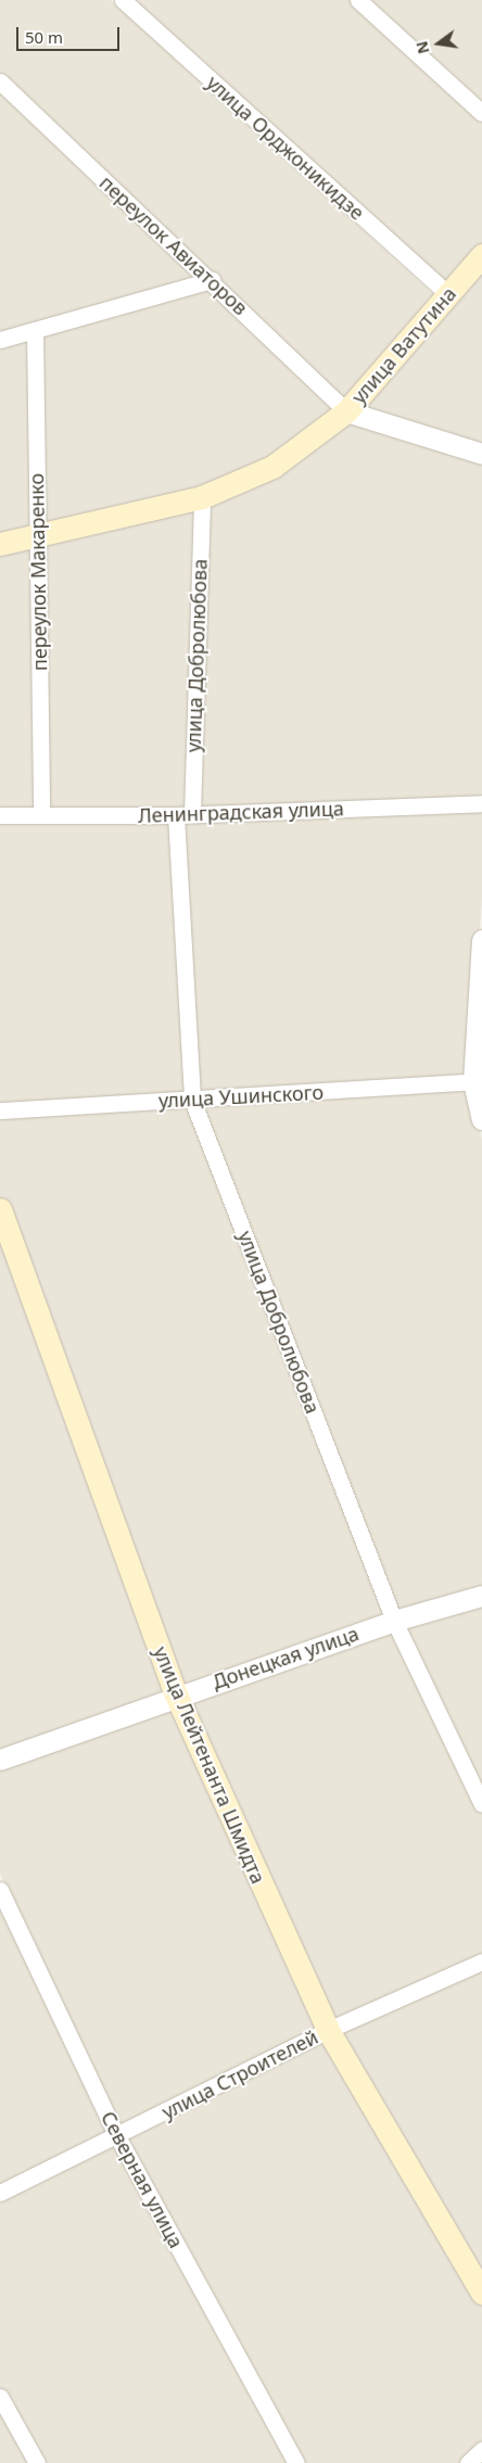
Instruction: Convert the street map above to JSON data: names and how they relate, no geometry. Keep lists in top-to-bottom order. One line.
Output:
{"streets":{"main road":["улица Ватутина","улица Лейтенанта Шмидта"],"street":["улица Орджоникидзе","переулок Авиаторов","переулок Макаренко","улица Добролюбова","Ленинградская улица","улица Ушинского","Донецкая улица","улица Строителей","Северная улица"]},"crossings":[["улица Орджоникидзе","улица Ватутина"],["переулок Авиаторов","улица Ватутина"],["улица Ватутина","переулок Макаренко"],["улица Ватутина","улица Добролюбова"],["переулок Макаренко","Ленинградская улица"],["улица Добролюбова","Ленинградская улица"],["улица Добролюбова","улица Ушинского"],["улица Добролюбова","Донецкая улица"],["Донецкая улица","улица Лейтенанта Шмидта"],["улица Лейтенанта Шмидта","улица Строителей"],["улица Строителей","Северная улица"]],"scale_bar":"50 m","north":"left"}
